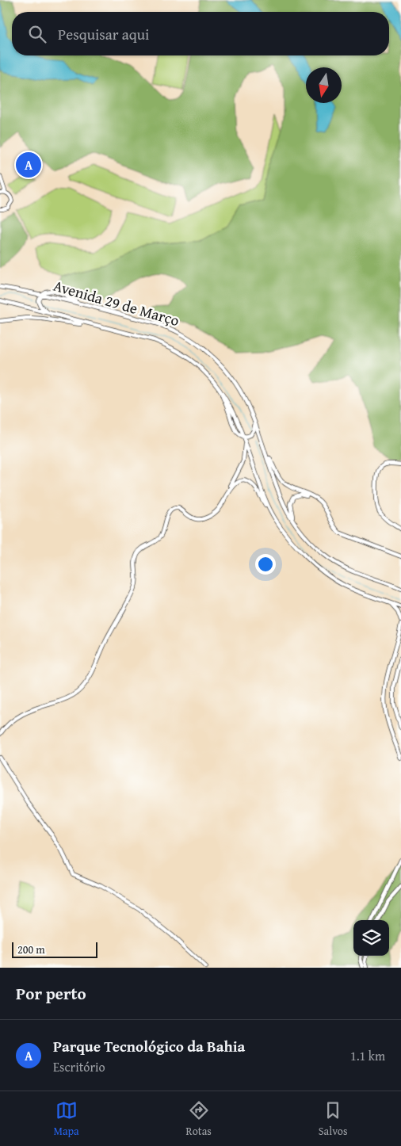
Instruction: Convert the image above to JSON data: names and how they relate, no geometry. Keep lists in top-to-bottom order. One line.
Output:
{"streets":{"main road":["Avenida 29 de Março"]},"scale_bar":"200 m","north":"bottom","page":{"search":"Pesquisar aqui","pins":"A","scale":"200 m","heading":"Por perto","list":[{"mark":"A","name":"Parque Tecnológico da Bahia","note":"Escritório","value":"1.1 km"}],"nav":["Mapa","Rotas","Salvos"]}}
